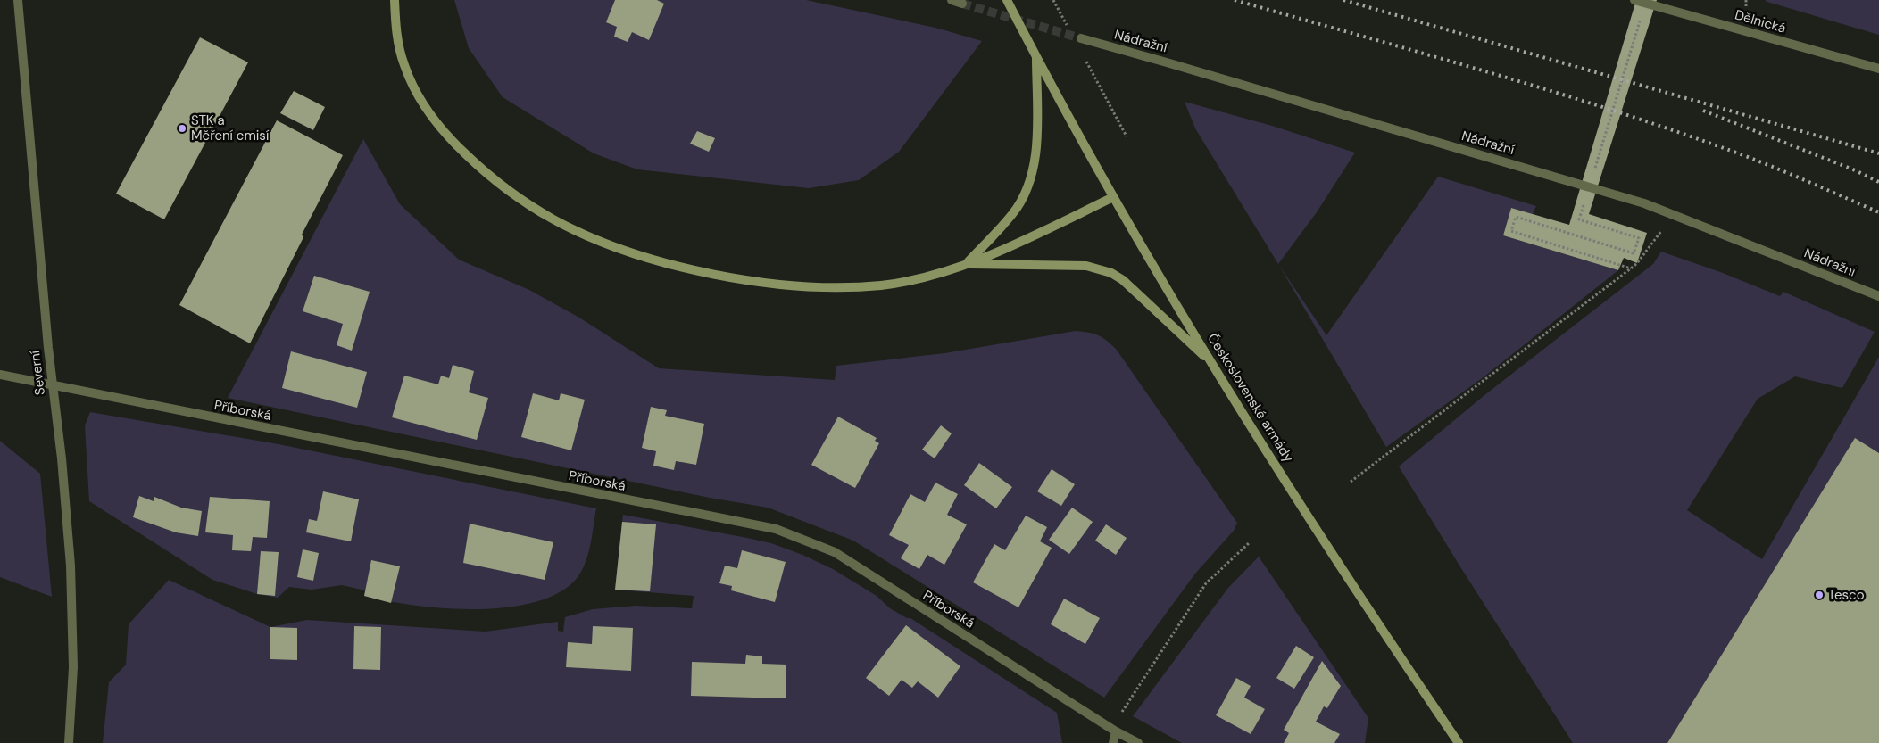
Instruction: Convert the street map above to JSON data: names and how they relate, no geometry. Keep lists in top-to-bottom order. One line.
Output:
{"streets":{"main road":["Československé armády"],"street":["Dělnická","Nádražní","Severní","Příborská"]},"crossings":[["Severní","Příborská"]],"places":["STK a Měření emisí","Tesco"]}
